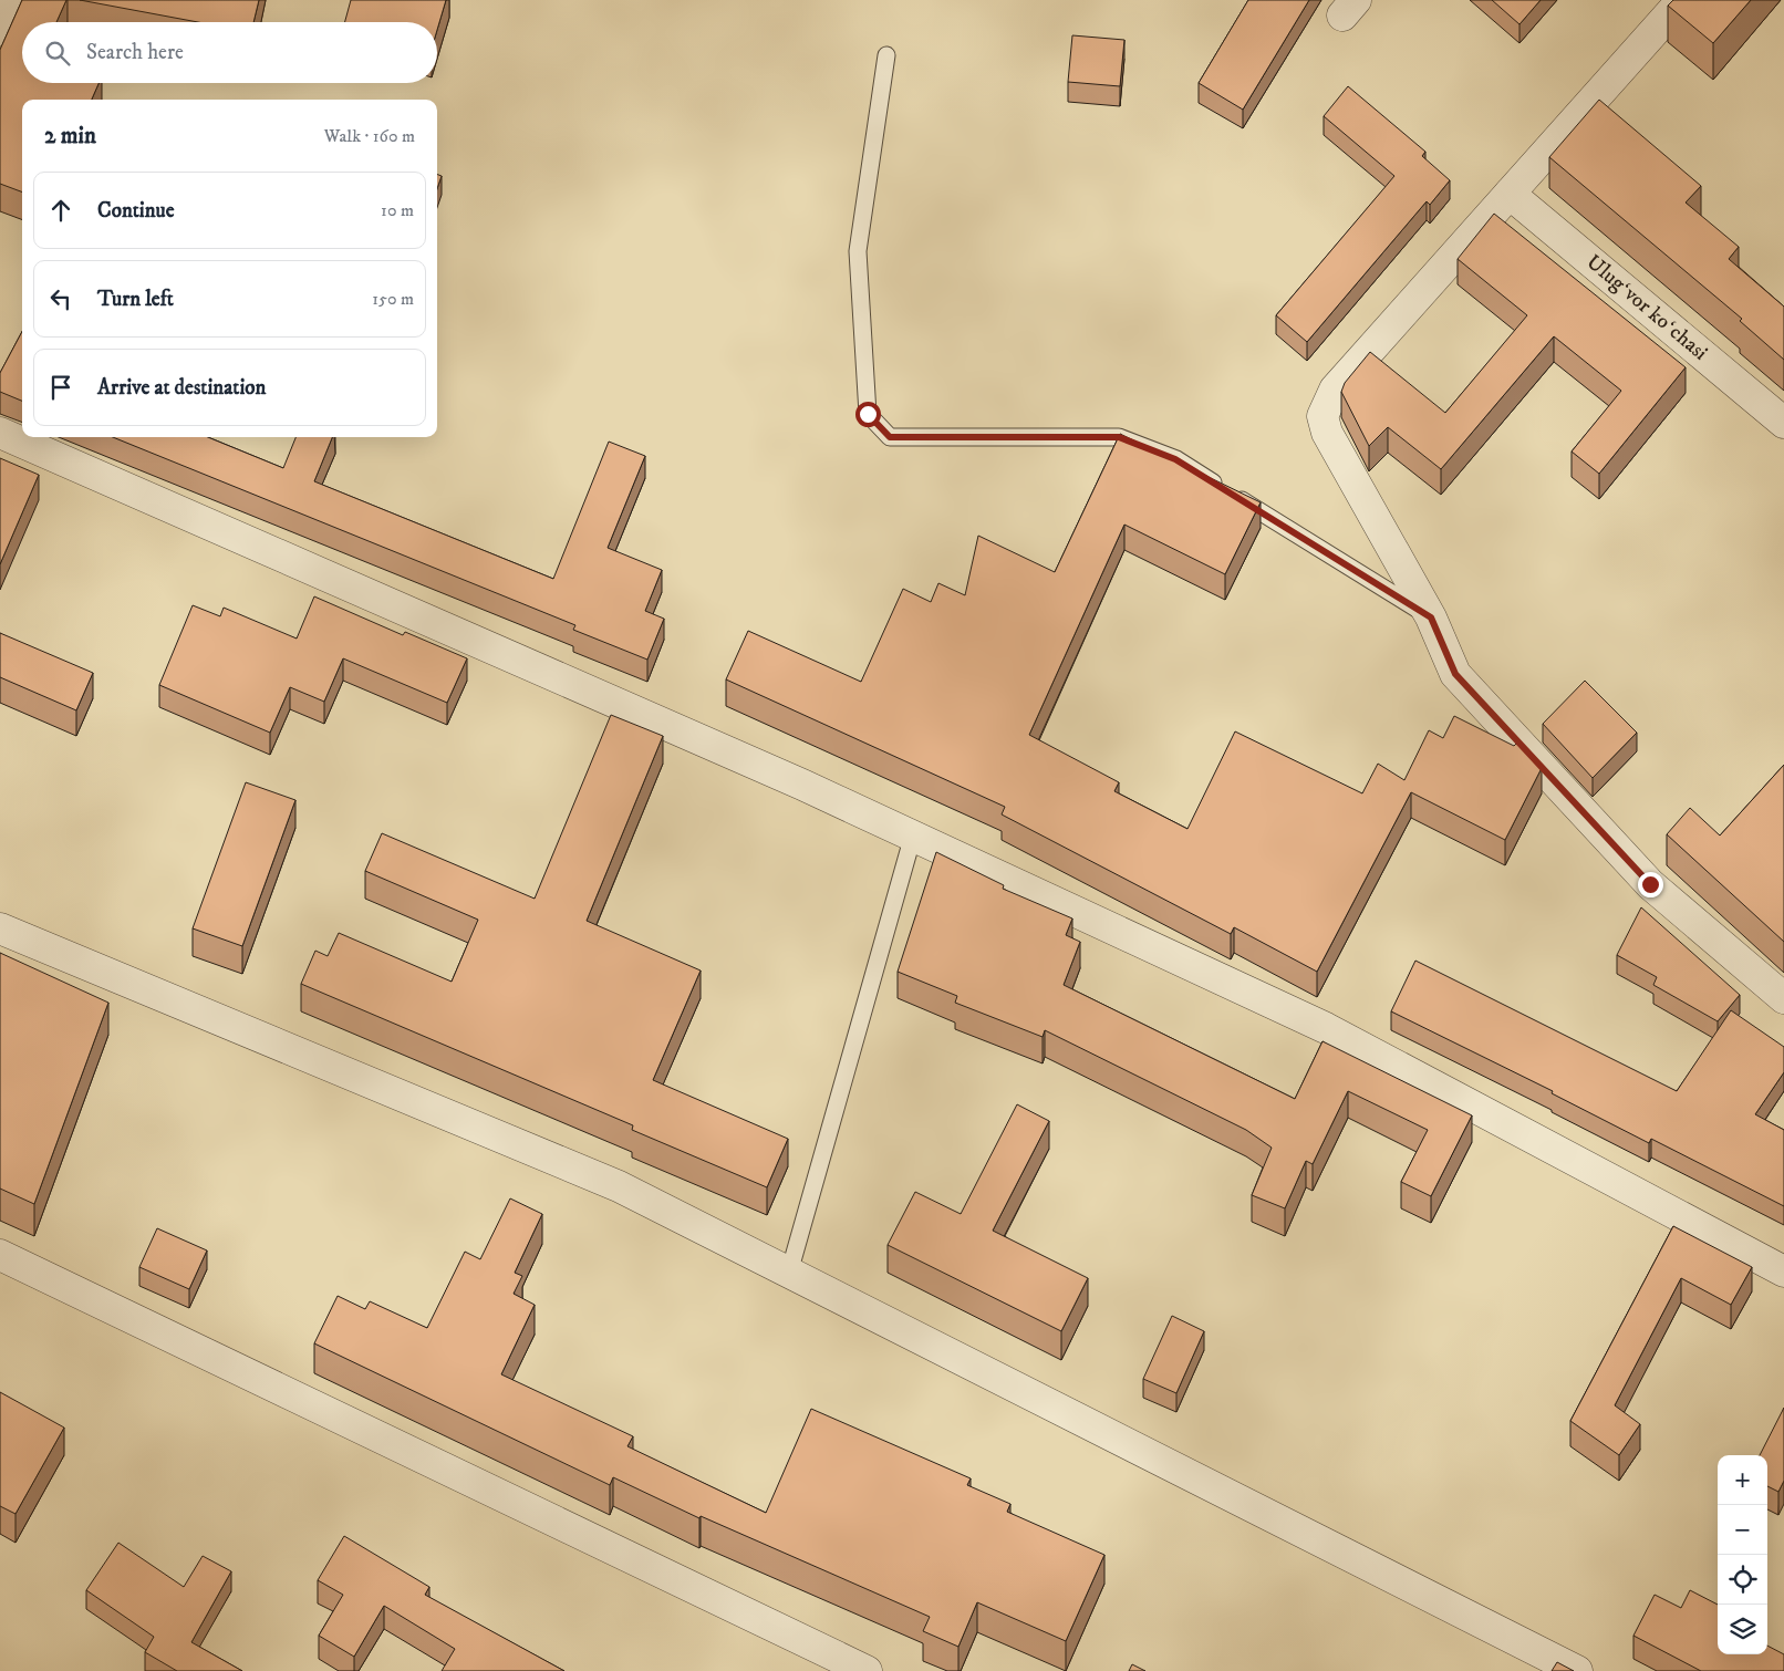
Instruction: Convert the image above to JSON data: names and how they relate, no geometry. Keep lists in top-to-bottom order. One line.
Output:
{"streets":{"street":["Ulugʻvor koʻchasi"]},"page":{"search":"Search here","heading":["2 min","Walk · 160 m"],"list":[["Continue","10 m"],["Turn left","150 m"],"Arrive at destination"],"map_buttons":["+","−"]}}
